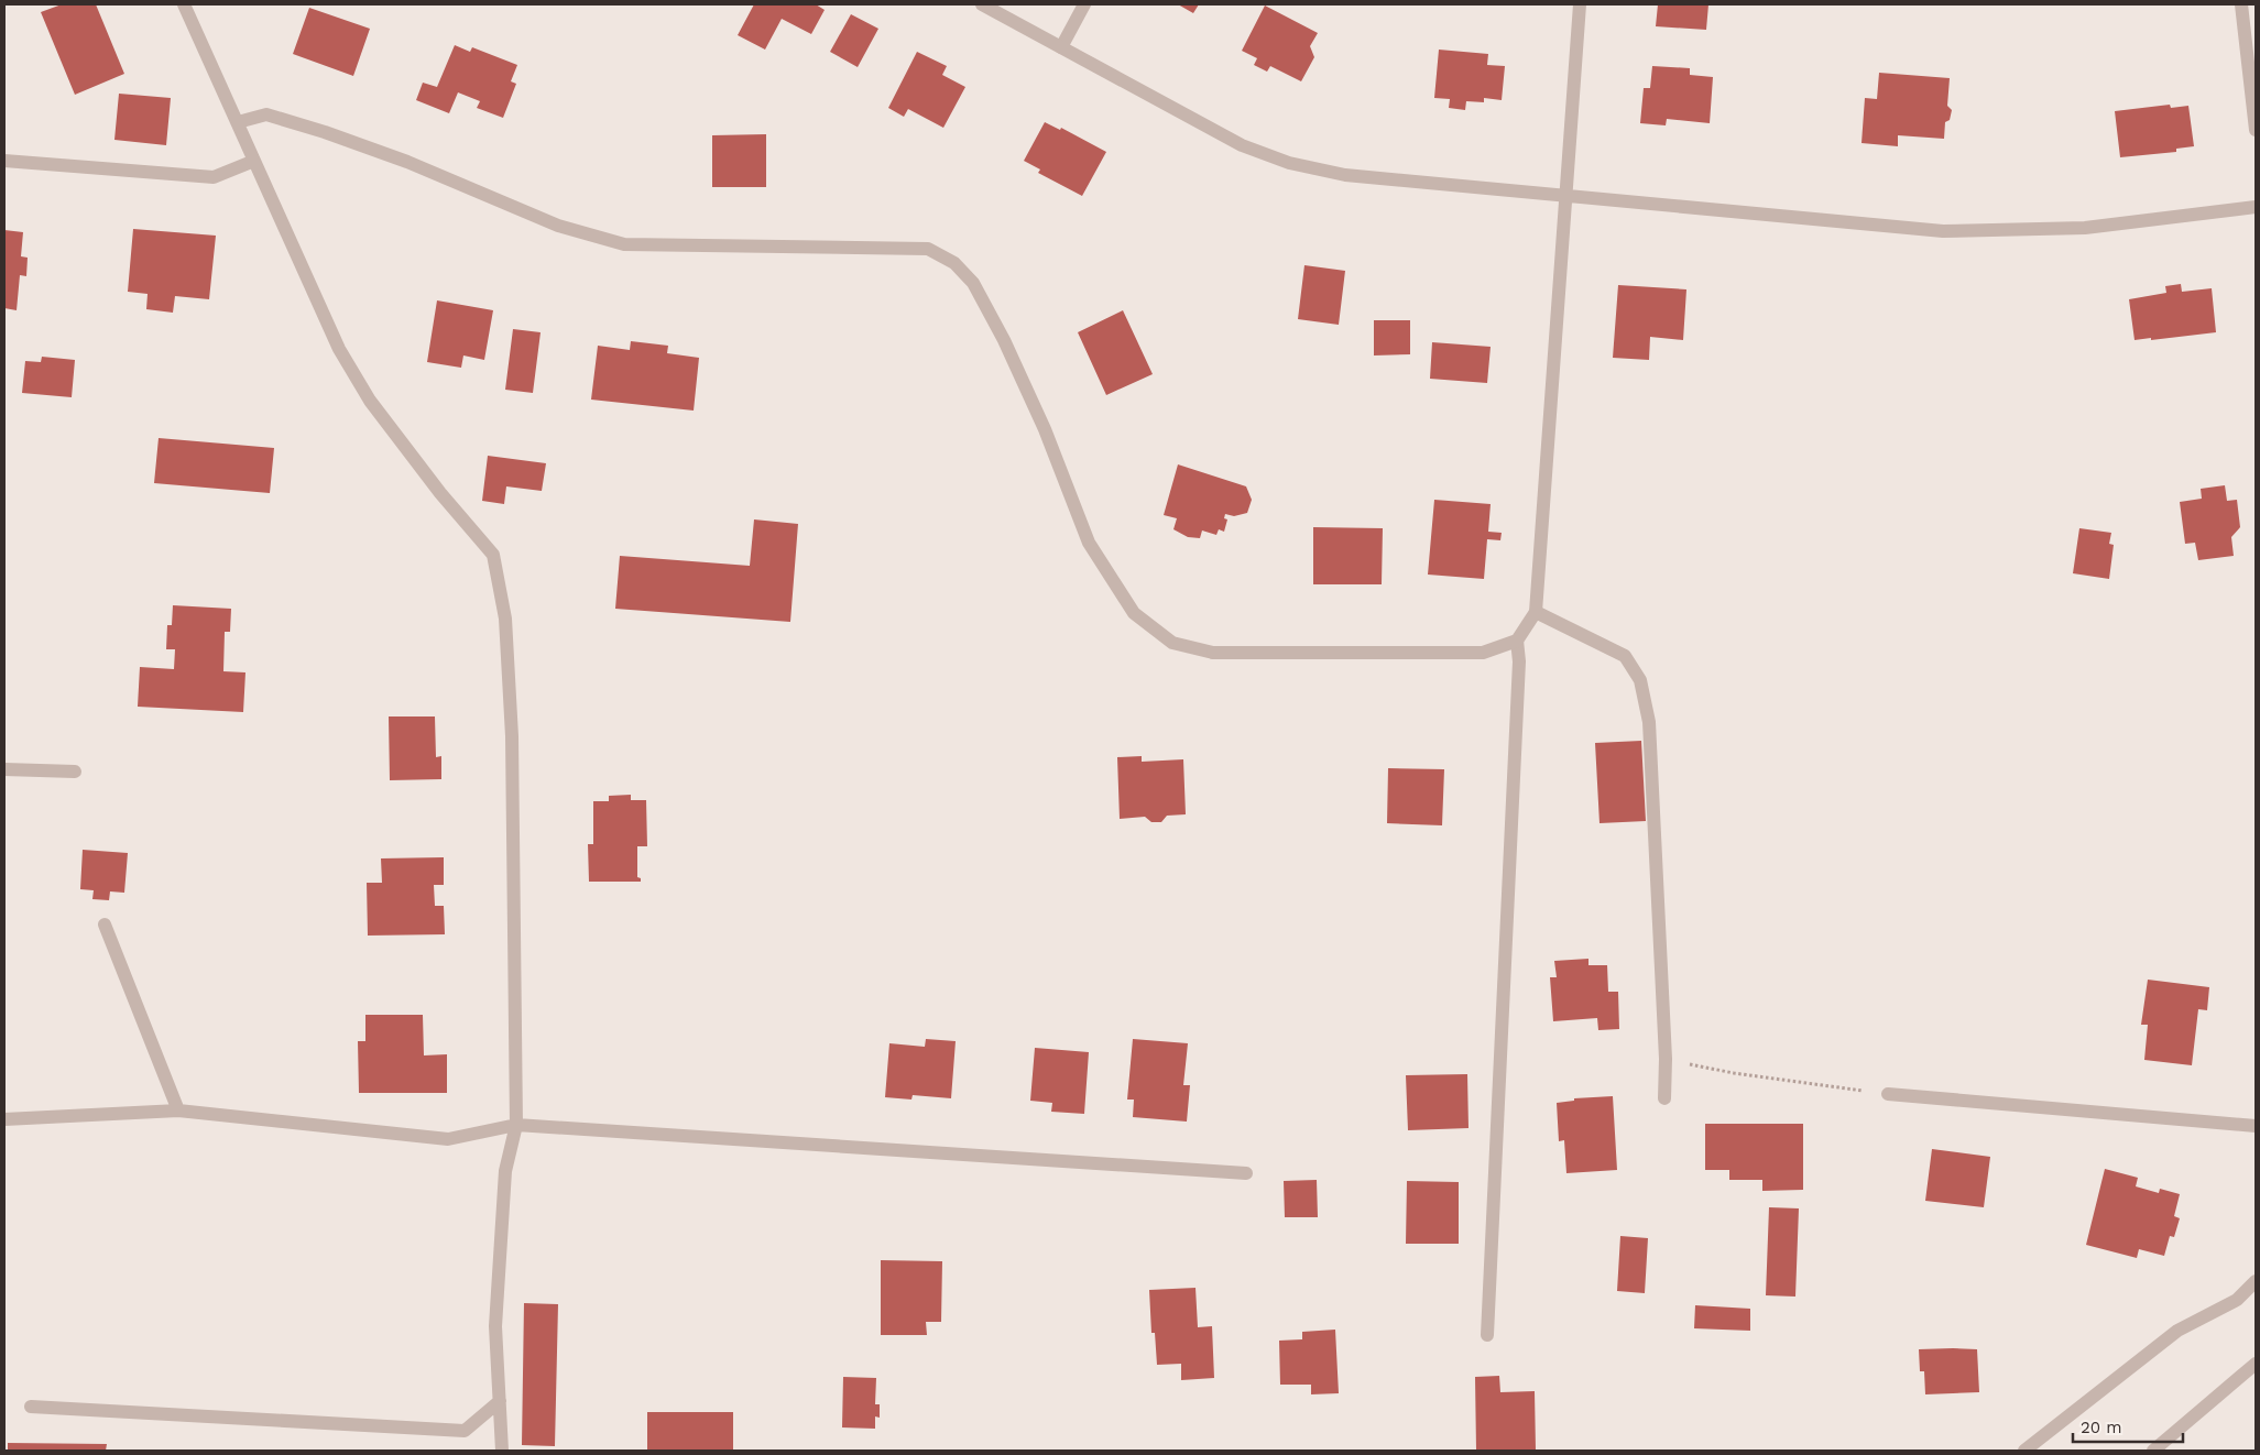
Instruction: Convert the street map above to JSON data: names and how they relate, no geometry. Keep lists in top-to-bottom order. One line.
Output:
{"scale_bar":"20 m"}
